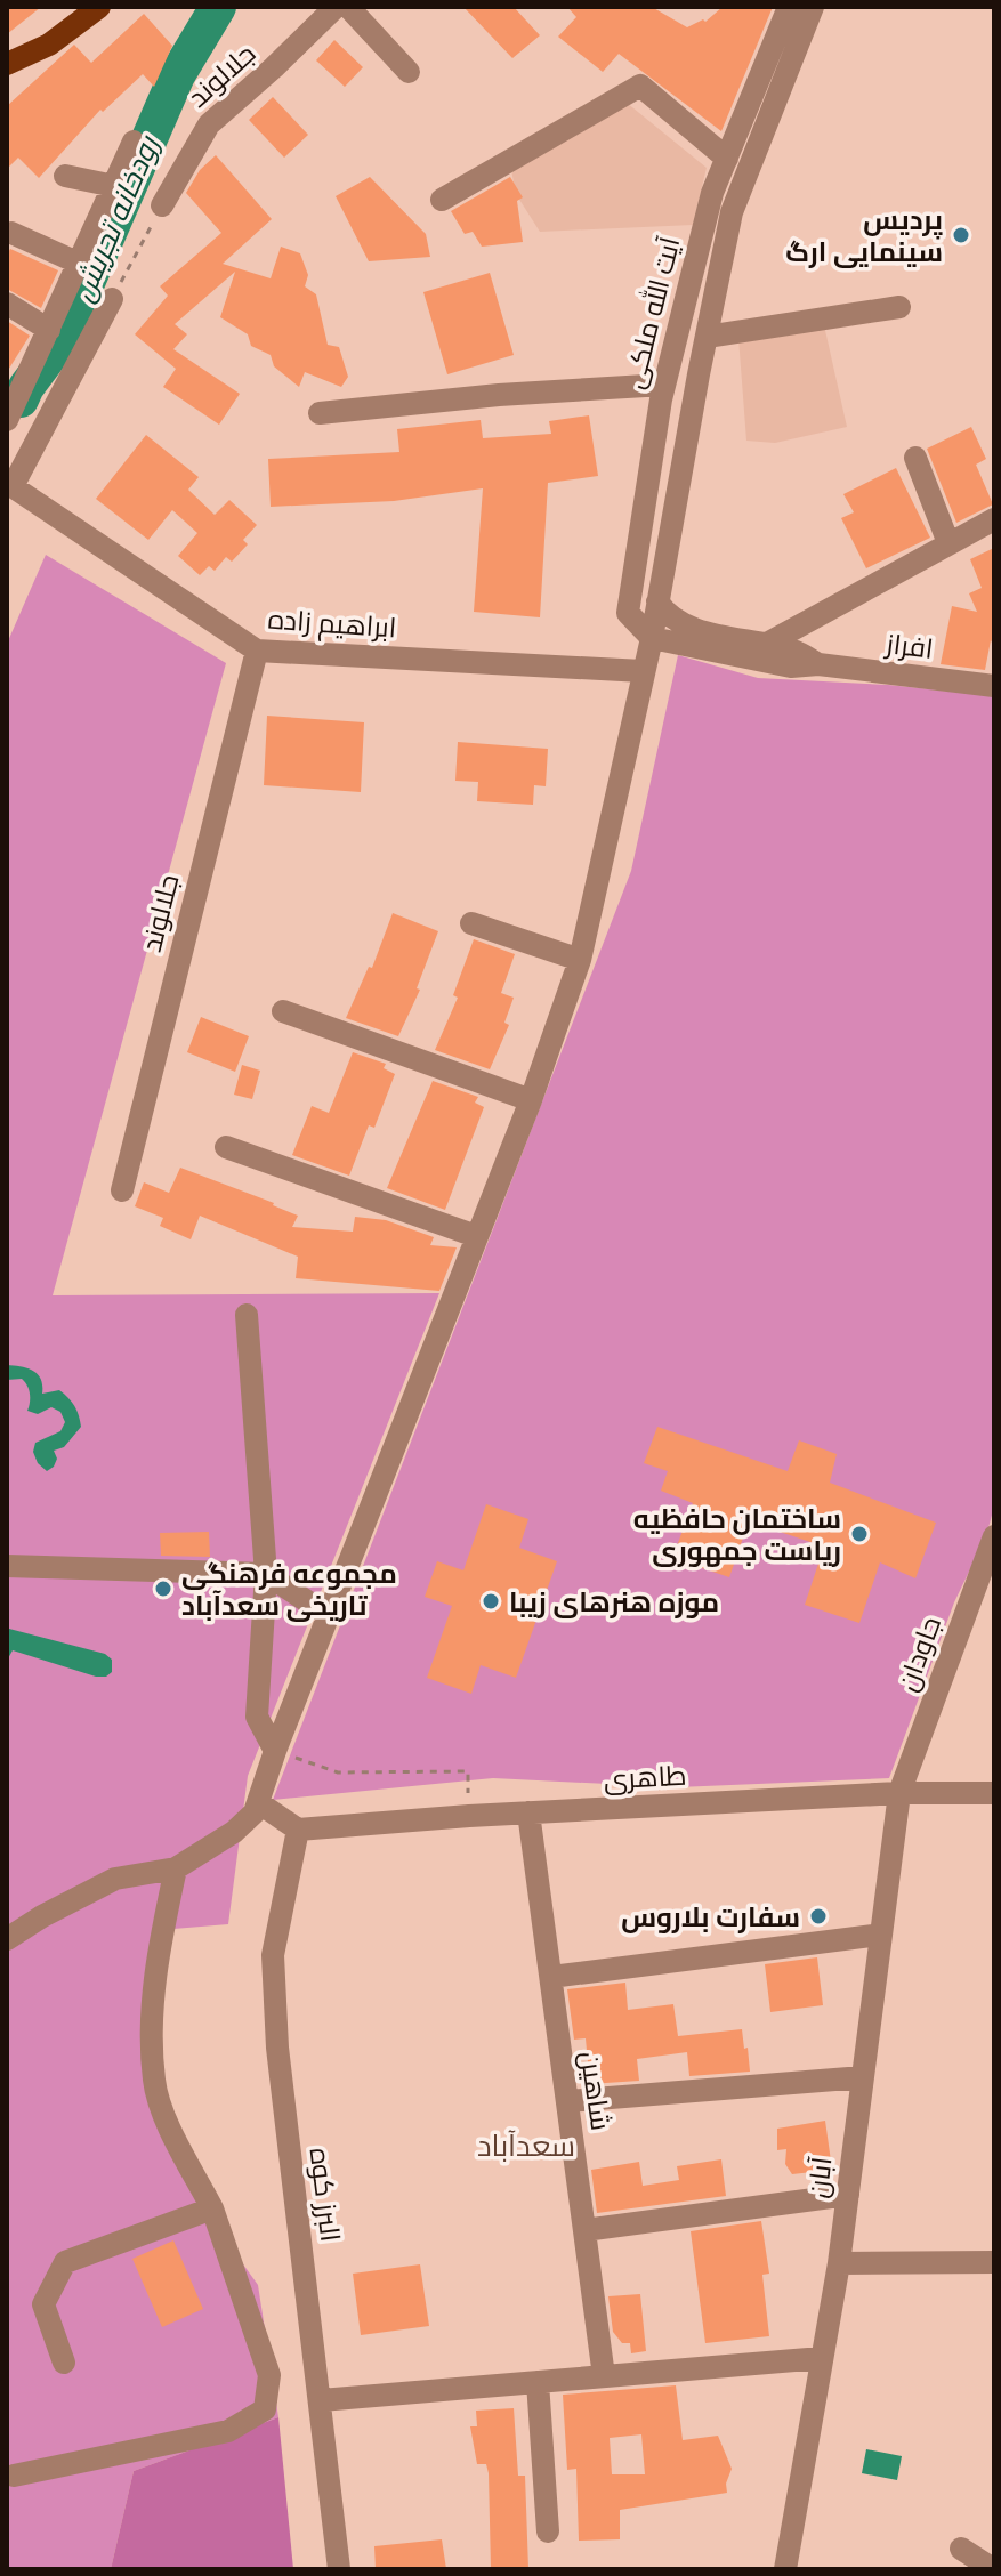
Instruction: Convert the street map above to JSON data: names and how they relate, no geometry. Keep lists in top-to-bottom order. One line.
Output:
{"streets":{"street":["جلالوند","آیت الله ملکی","ابراهیم زاده","افراز","جاودان","طاهری","شاهین","آبان","البرز کوه"]},"crossings":[["جلالوند","ابراهیم زاده"],["آیت الله ملکی","ابراهیم زاده"],["آیت الله ملکی","افراز"],["جاودان","طاهری"],["جاودان","آبان"],["طاهری","شاهین"],["طاهری","آبان"],["طاهری","البرز کوه"]],"districts":["سعدآباد"],"water":["رودخانه تجریش"],"places":["پردیس سینمایی ارگ","ساختمان حافظیه ریاست جمهوری","مجموعه فرهنگی تاریخی سعدآباد","موزه هنرهای زیبا","سفارت بلاروس"]}
